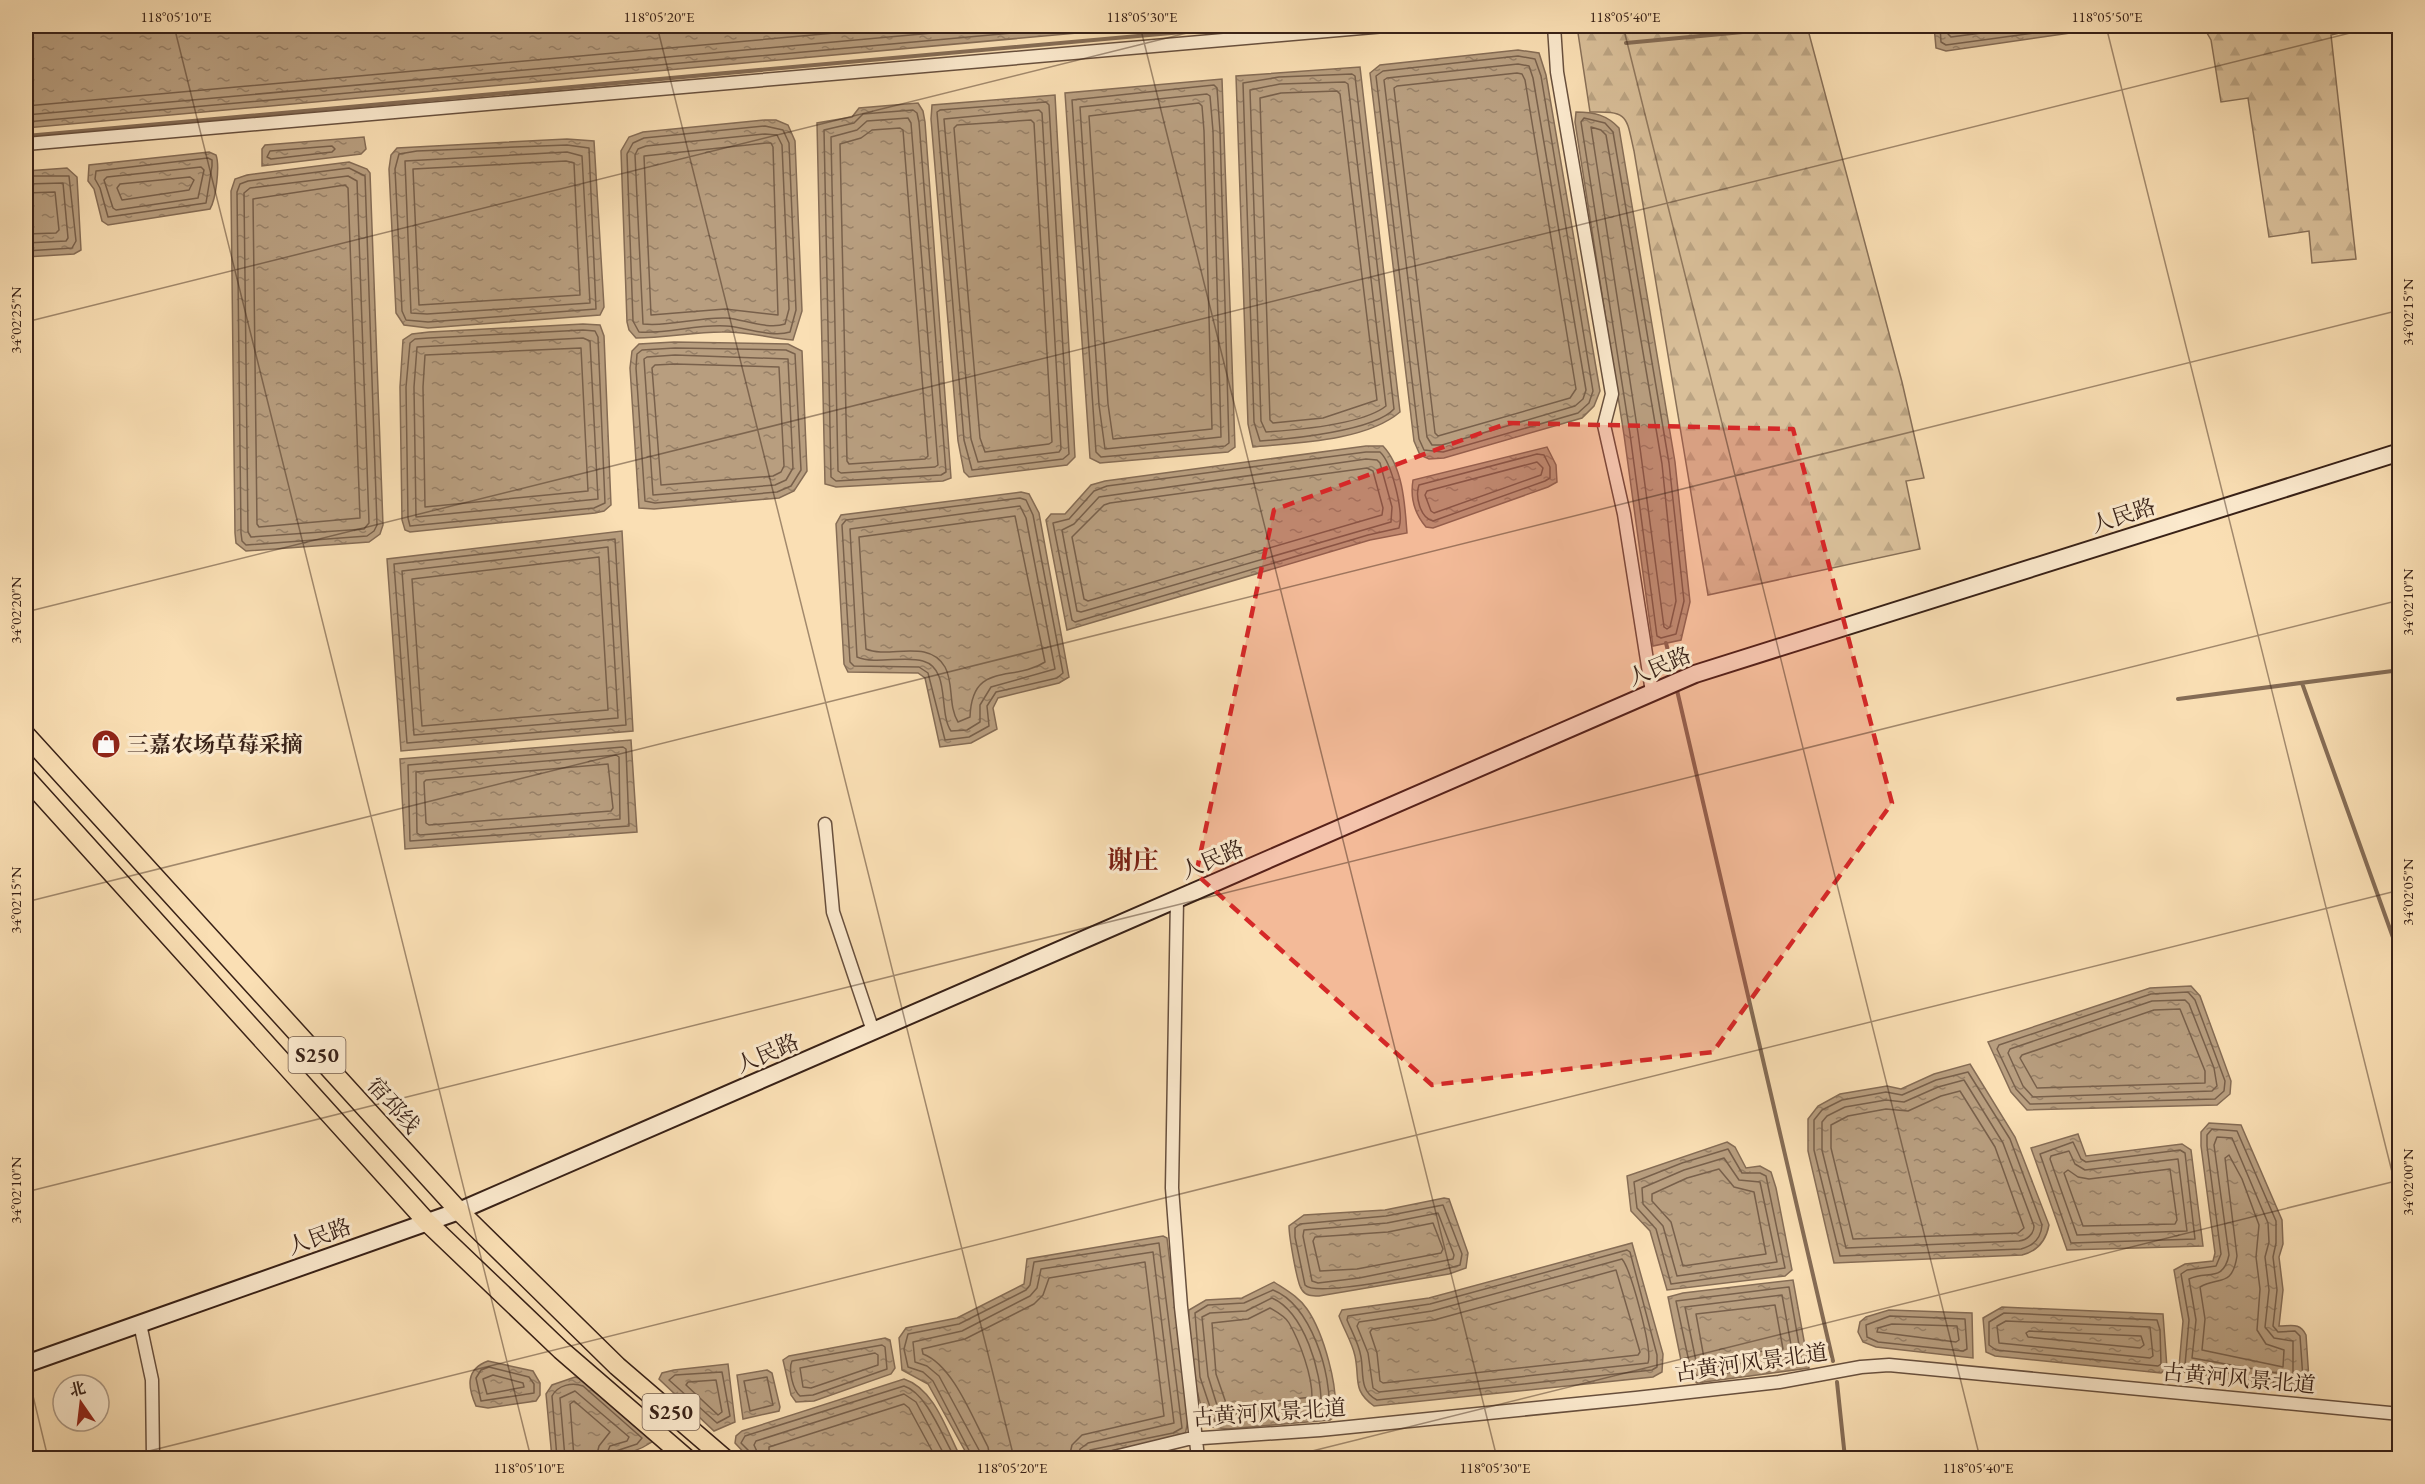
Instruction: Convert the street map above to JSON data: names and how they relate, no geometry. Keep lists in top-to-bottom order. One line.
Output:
{"streets":{"main road":["S250","宿邳线"],"street":["人民路","古黄河风景北道"]},"crossings":[["人民路","S250"],["人民路","宿邳线"]],"districts":["谢庄"],"places":{"shop":["三嘉农场草莓采摘"]},"north":"top","coordinates":["118°05'10\"E","118°05'20\"E","118°05'30\"E","118°05'40\"E","118°05'50\"E","34°02'15\"N","34°02'25\"N","34°02'10\"N","34°02'20\"N","34°02'05\"N","34°02'00\"N"]}
